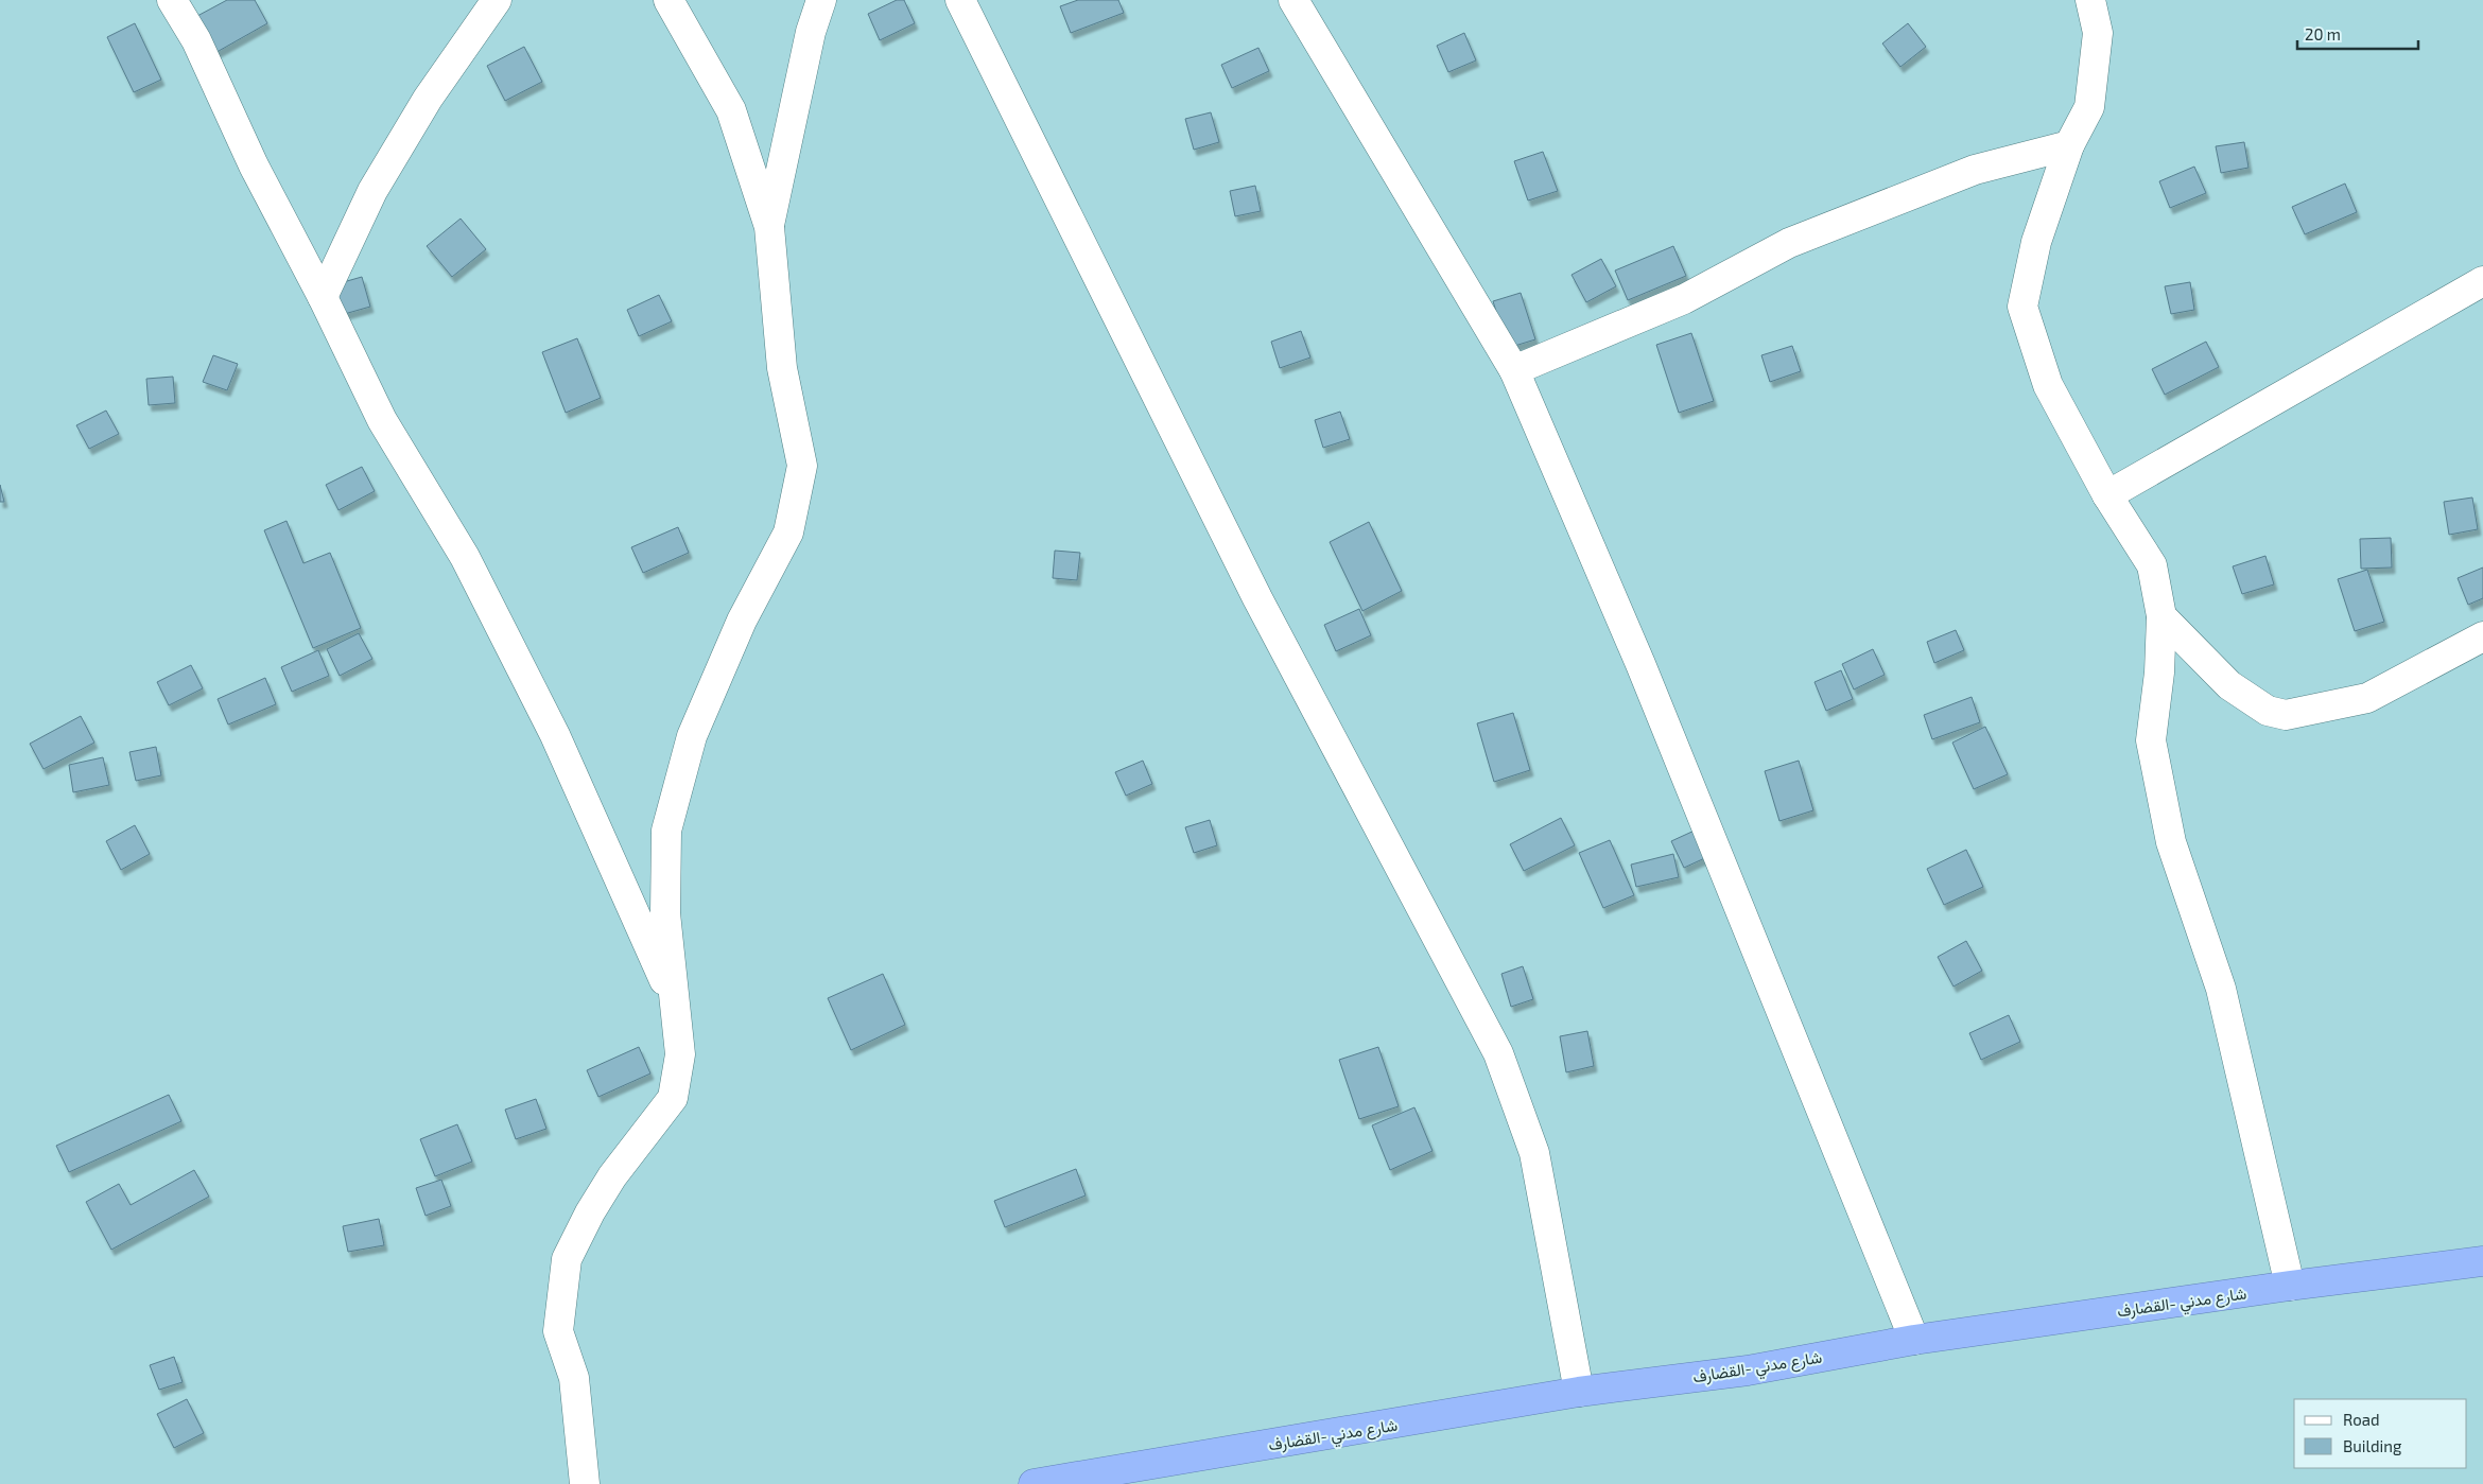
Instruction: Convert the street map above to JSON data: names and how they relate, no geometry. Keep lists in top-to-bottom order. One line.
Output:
{"streets":{"highway":["شارع مدني -القضارف"]},"legend":["Road","Building"],"scale_bar":"20 m"}
